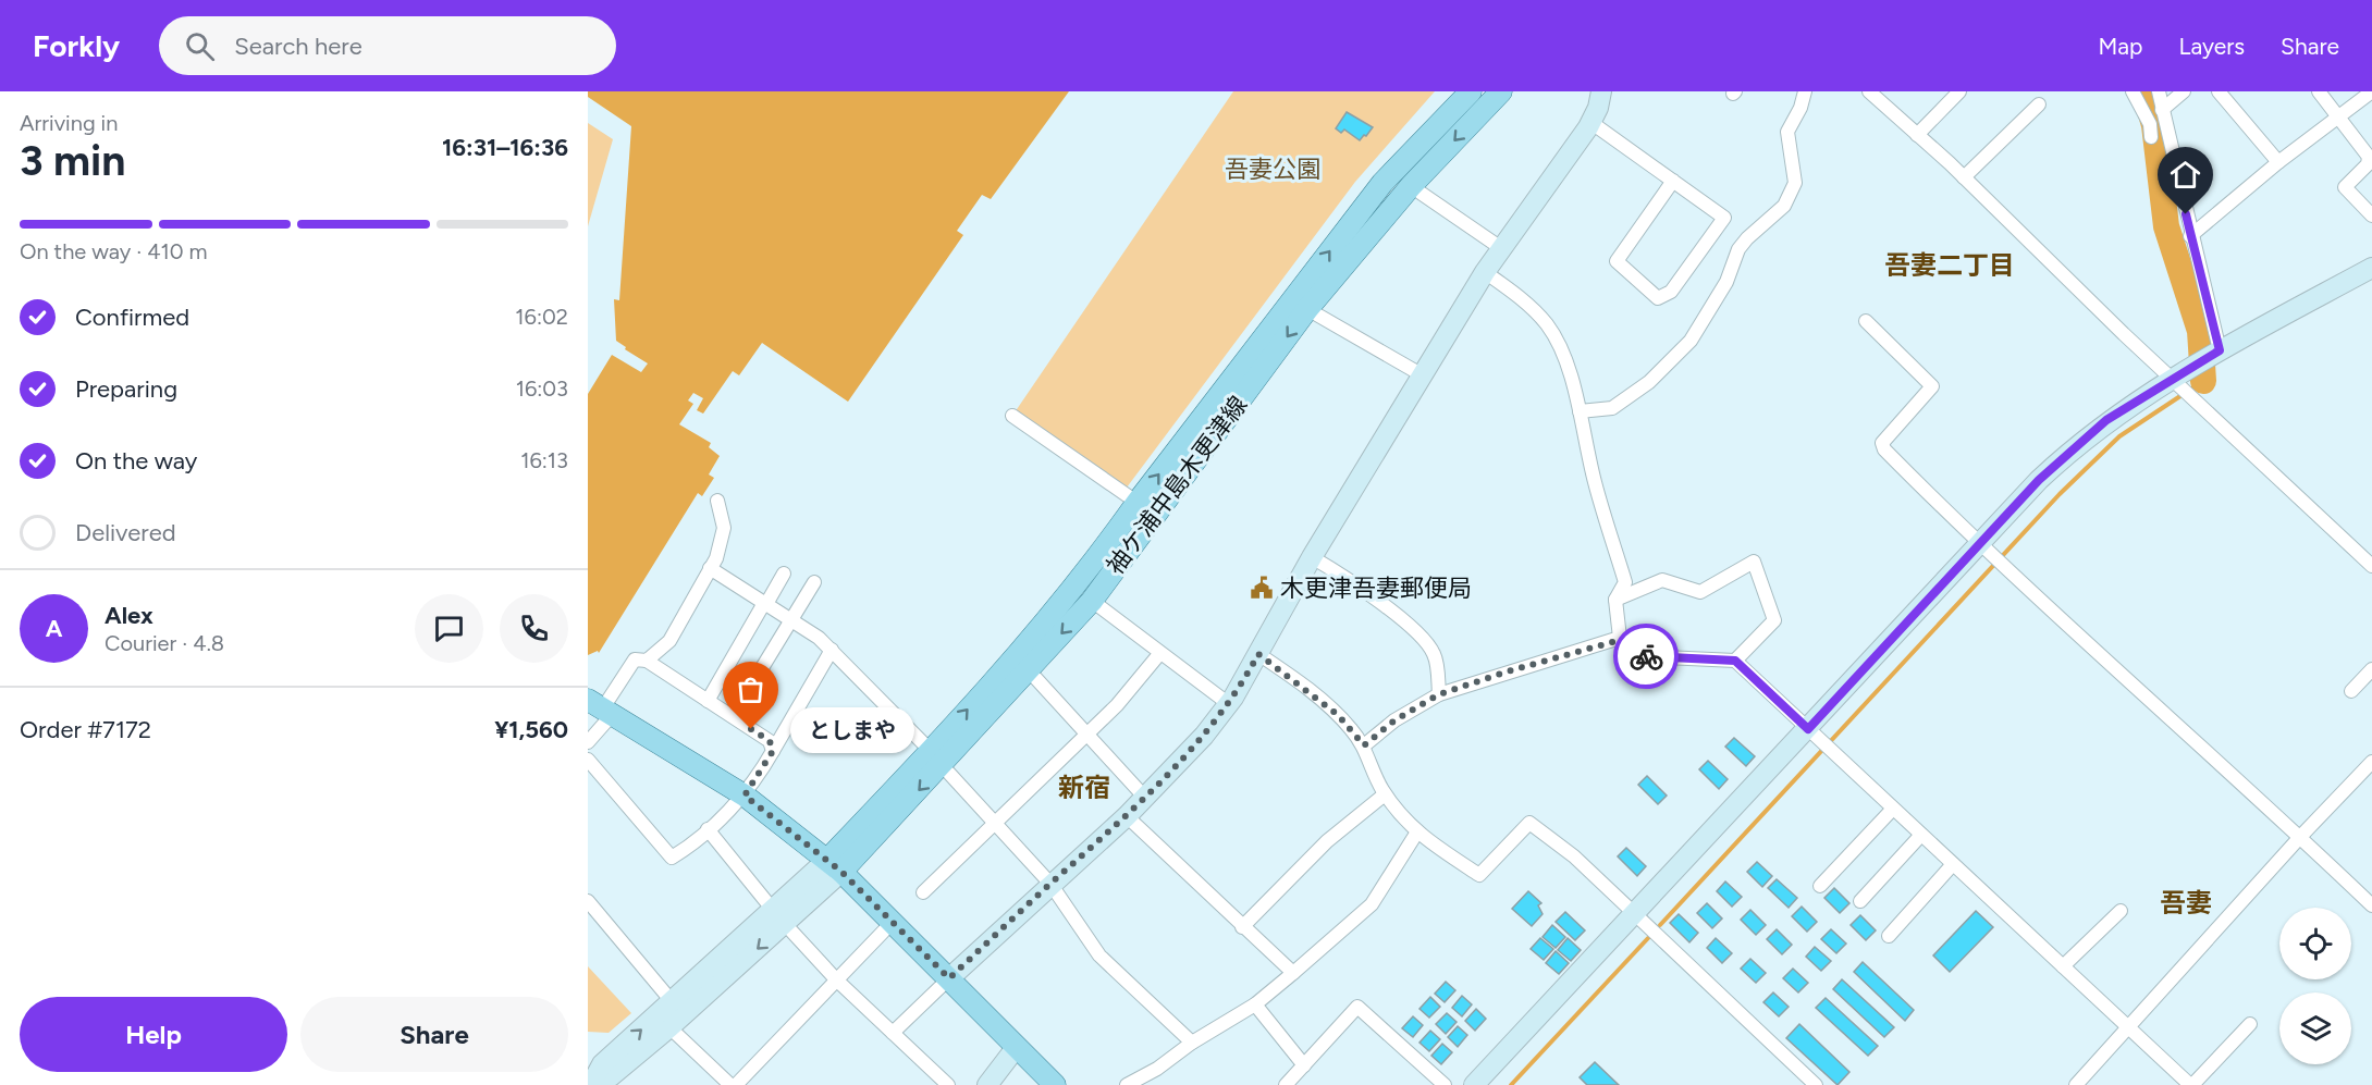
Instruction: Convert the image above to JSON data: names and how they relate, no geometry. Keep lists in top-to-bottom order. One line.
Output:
{"streets":{"main road":["袖ケ浦中島木更津線"]},"districts":["吾妻二丁目","新宿","吾妻"],"parks":["吾妻公園"],"places":{"public building":["木更津吾妻郵便局"],"other":["としまや"]},"page":{"header":"Forkly","search":"Search here","nav":["Map","Layers","Share"],"heading":["3 min","Arriving in","16:31–16:36"],"panel":["Alex","Courier · 4.8","Order #7172","¥1,560"],"bar":"On the way · 410 m","list":[["Confirmed","16:02"],["Preparing","16:03"],["On the way","16:13"],"Delivered"],"round":"A","bubble":"としまや","buttons":["Help","Share"]}}
